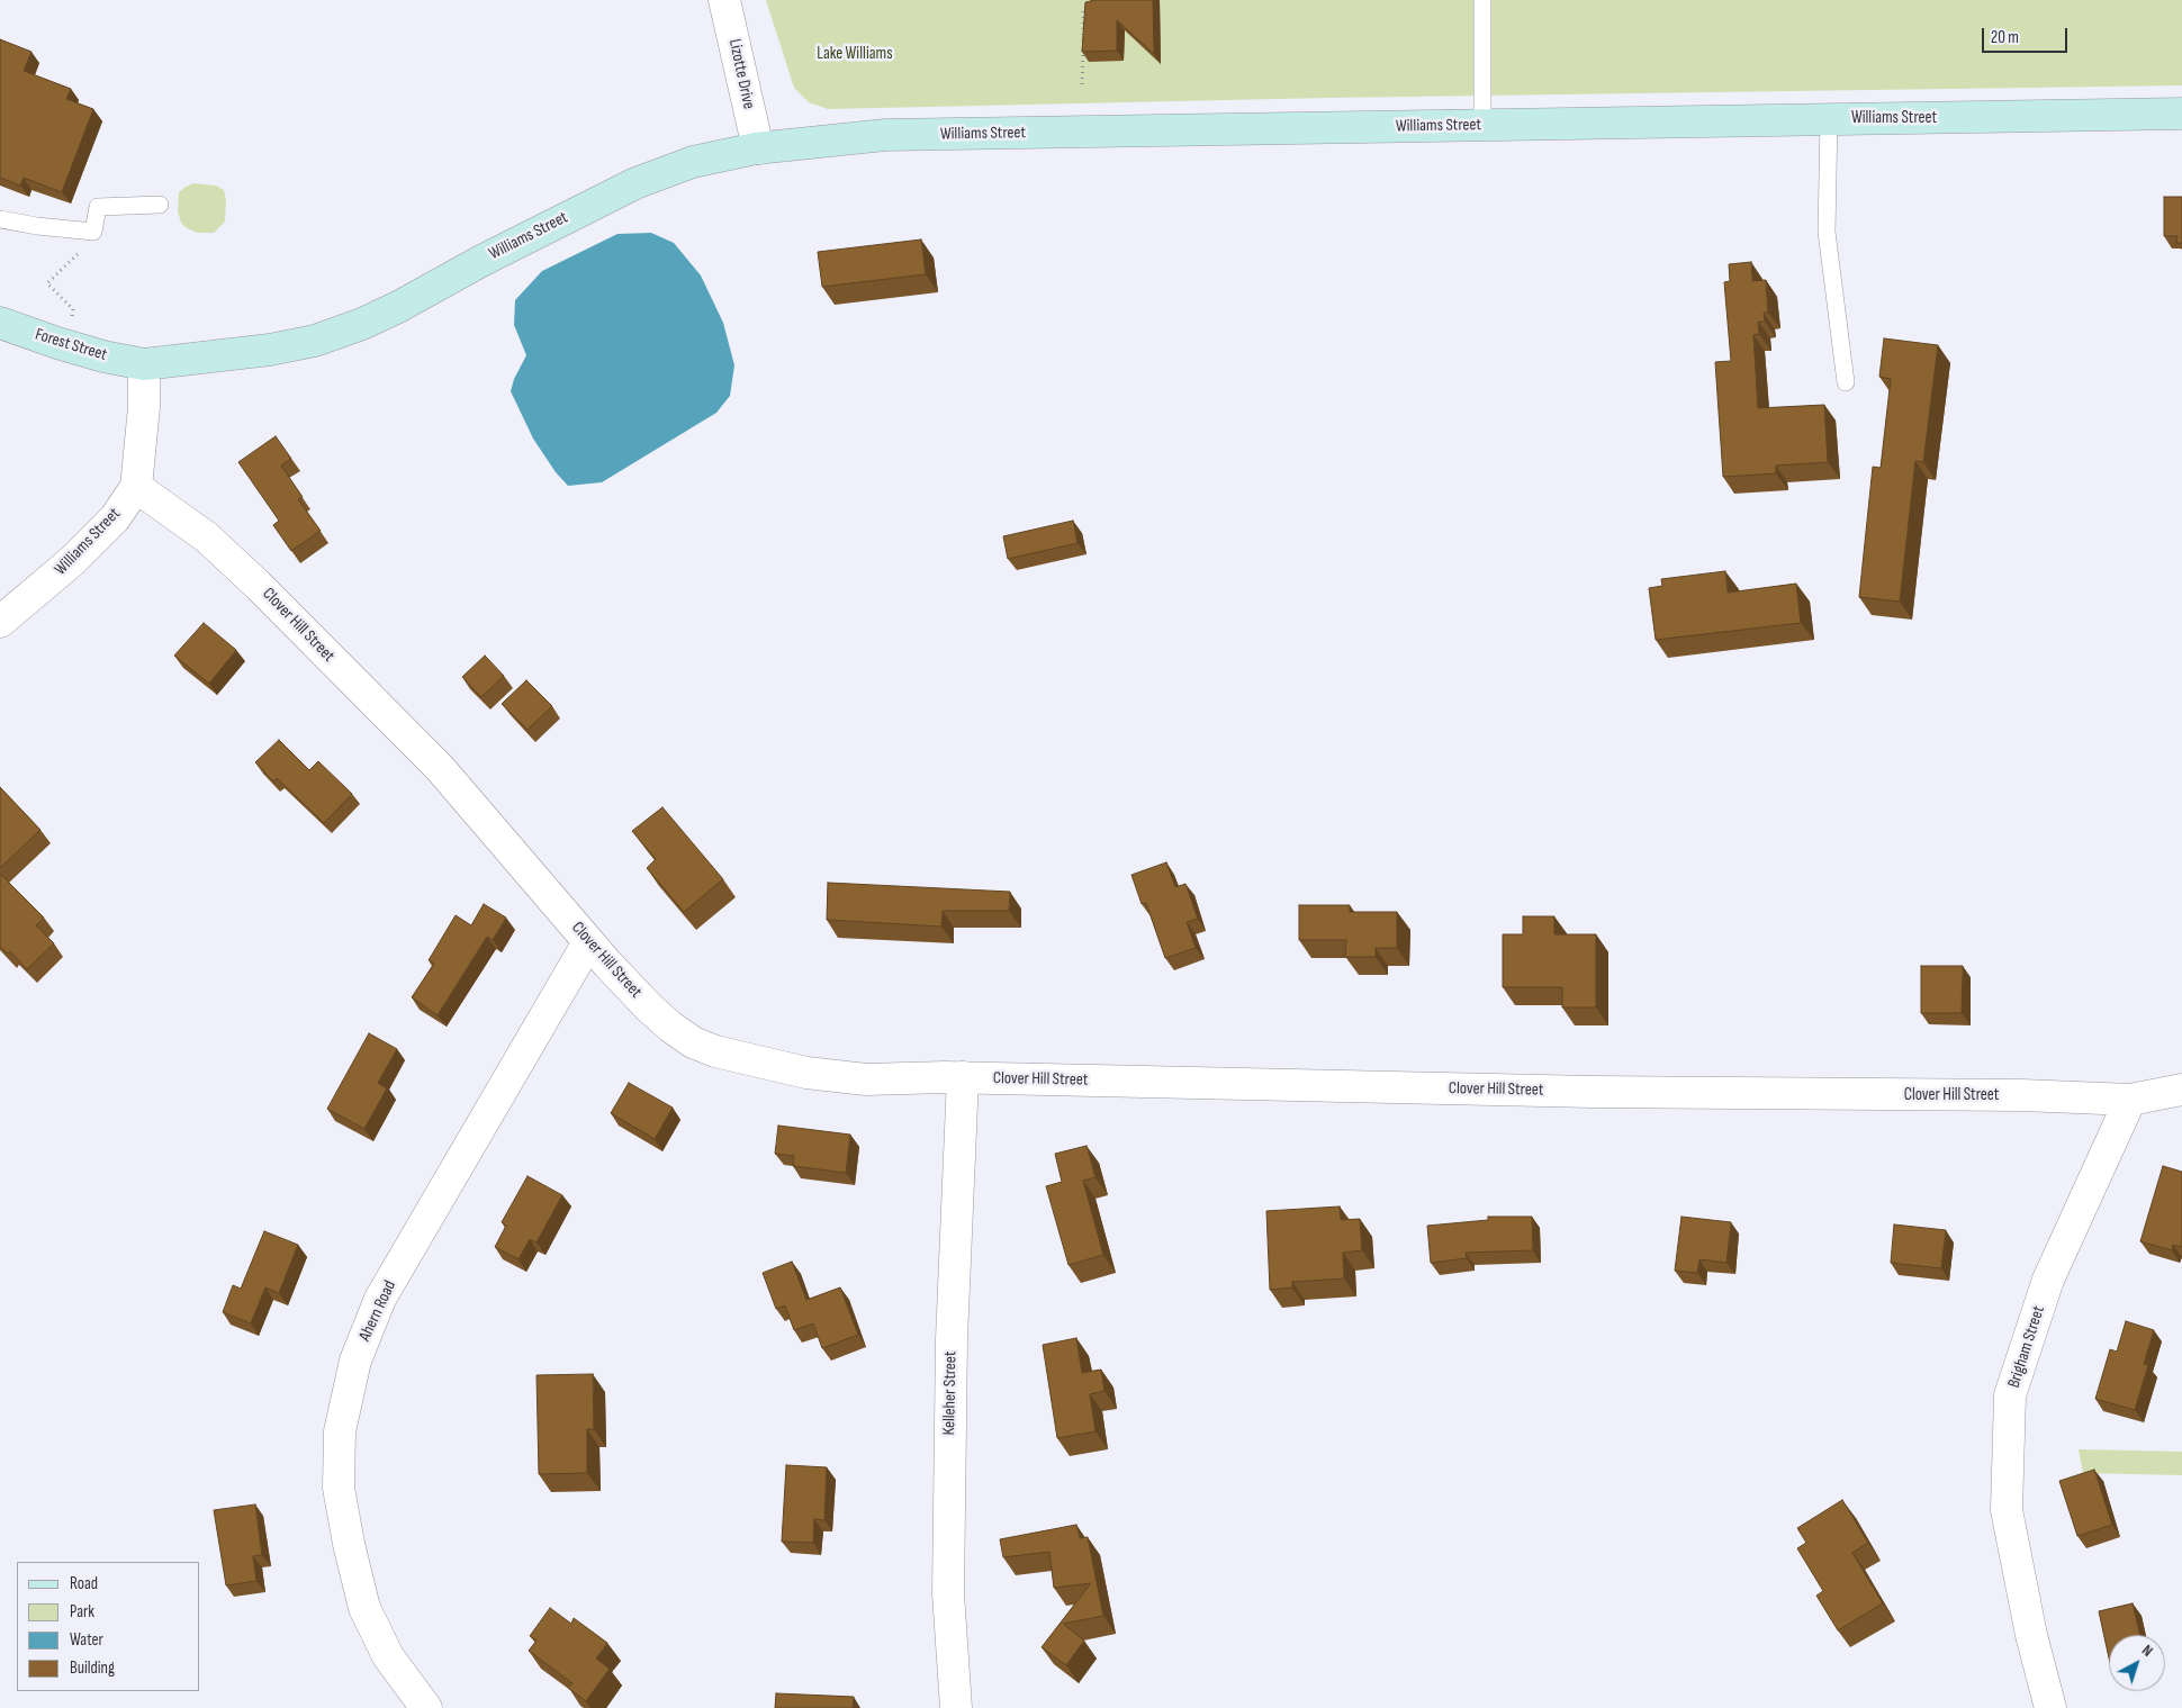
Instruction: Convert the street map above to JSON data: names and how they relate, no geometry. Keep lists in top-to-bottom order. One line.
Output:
{"streets":{"main road":["Williams Street","Forest Street"],"street":["Lizotte Drive","Clover Hill Street","Ahern Road","Brigham Street","Kelleher Street"]},"crossings":[["Lizotte Drive","Williams Street"],["Williams Street","Forest Street"],["Williams Street","Clover Hill Street"],["Clover Hill Street","Ahern Road"],["Clover Hill Street","Brigham Street"],["Clover Hill Street","Kelleher Street"]],"parks":["Lake Williams"],"legend":["Road","Park","Water","Building"],"scale_bar":"20 m","north":"top right"}
